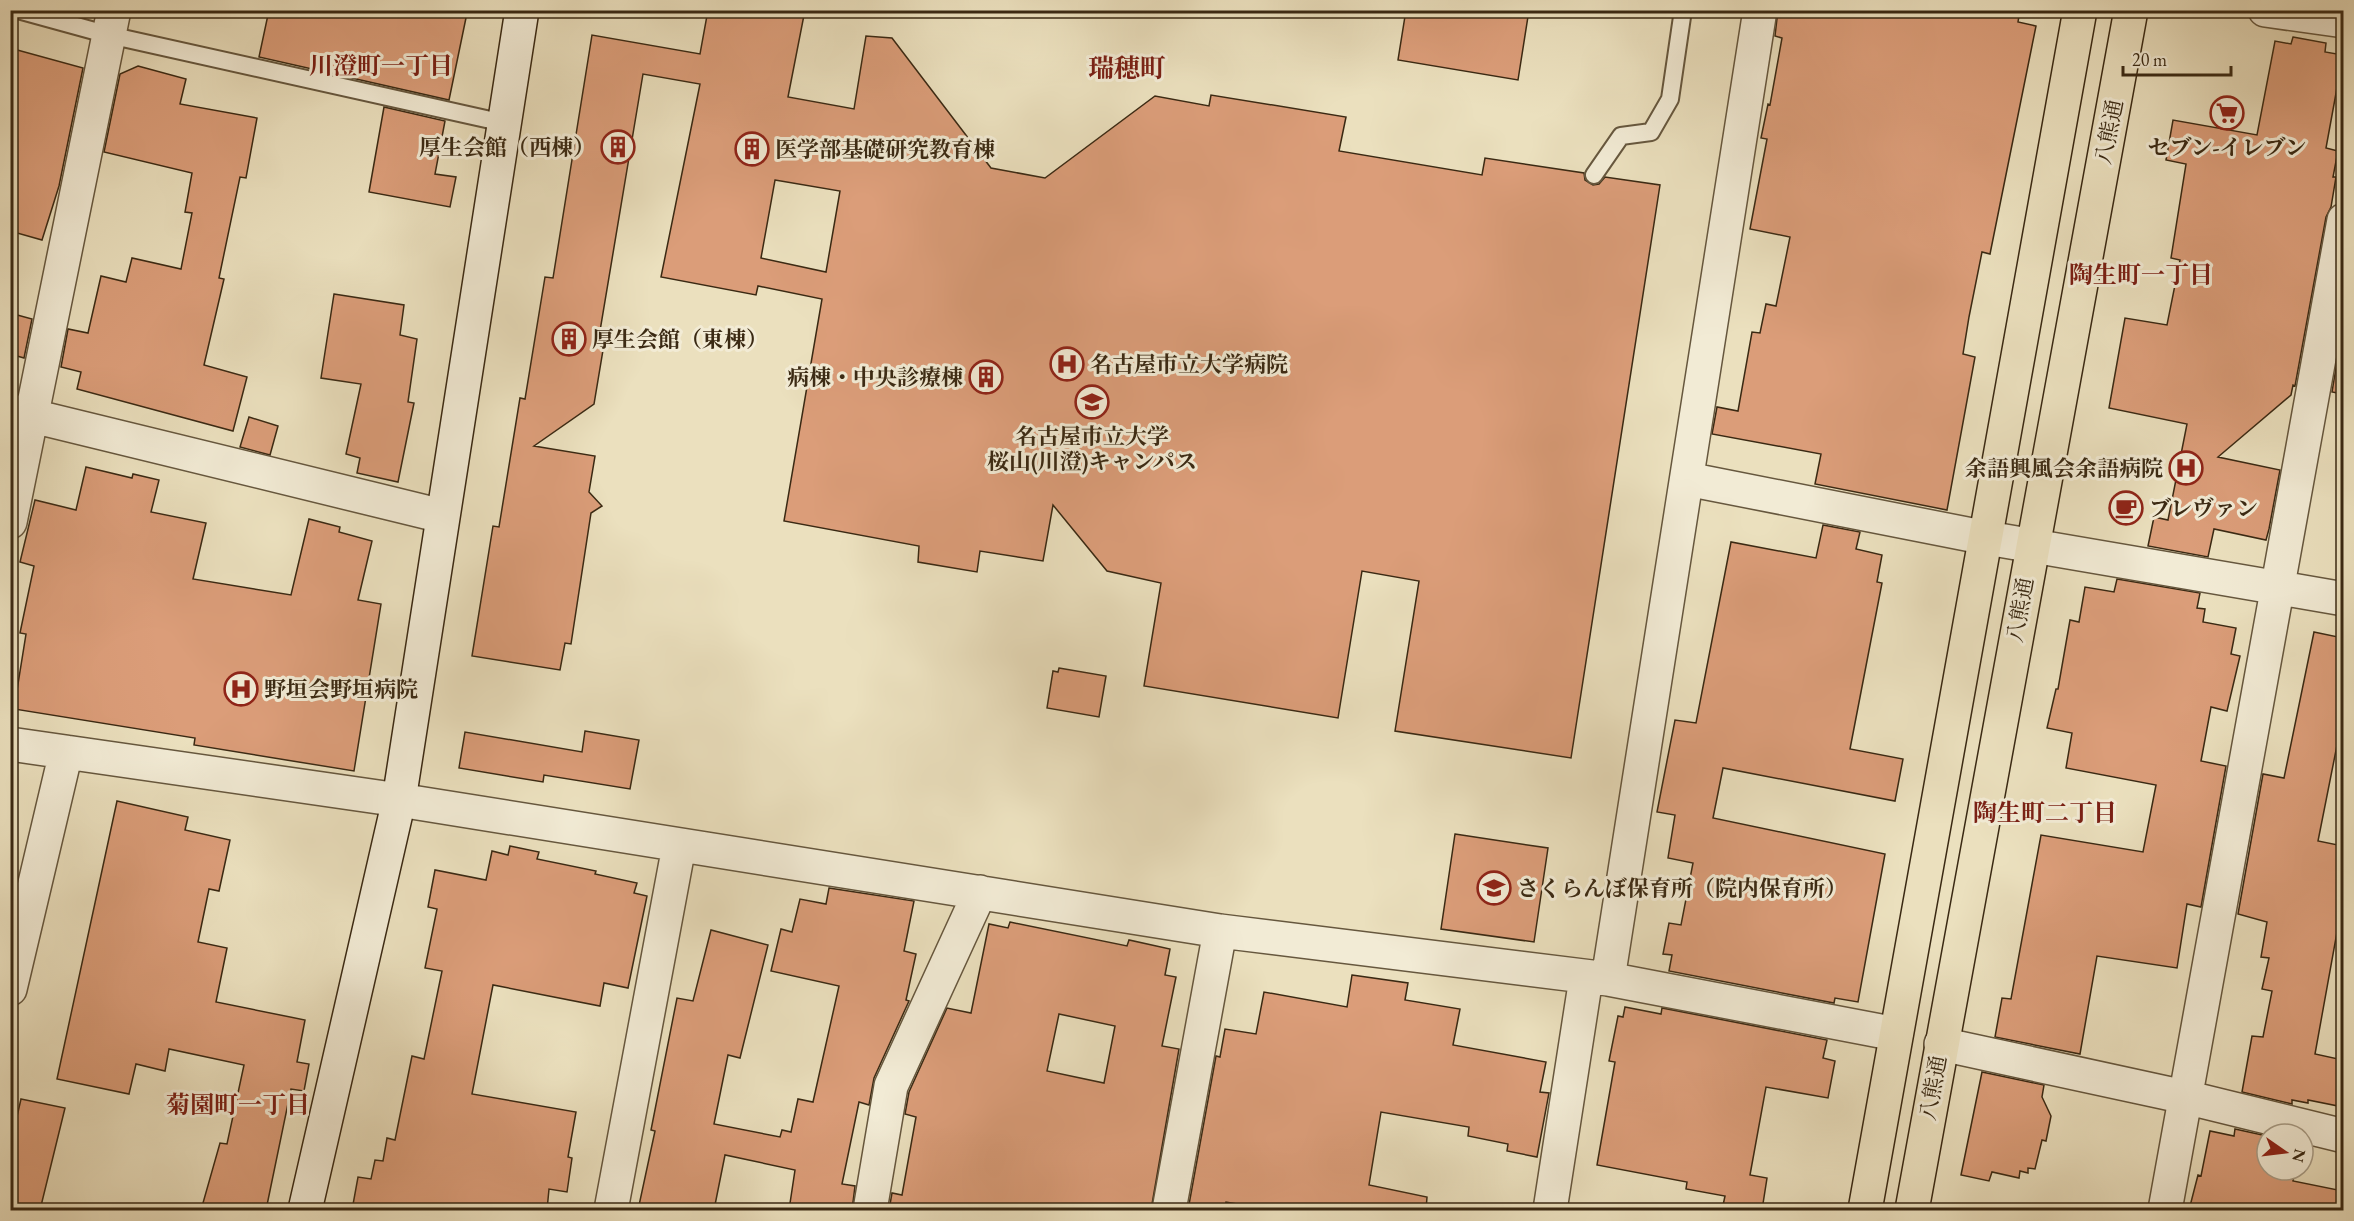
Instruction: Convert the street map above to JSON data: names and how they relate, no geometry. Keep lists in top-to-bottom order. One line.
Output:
{"streets":{"main road":["八熊通"]},"districts":["川澄町一丁目","瑞穂町","陶生町一丁目","陶生町二丁目","菊園町一丁目"],"places":{"supermarket":["セブン-イレブン"],"building":["厚生会館（西棟）","医学部基礎研究教育棟","厚生会館（東棟）","病棟・中央診療棟"],"hospital":["名古屋市立大学病院","余語興風会余語病院","野垣会野垣病院"],"school or university":["名古屋市立大学 桜山(川澄)キャンパス","さくらんぼ保育所（院内保育所）"],"cafe":["ブレヴァン"]},"scale_bar":"20 m","north":"right"}
